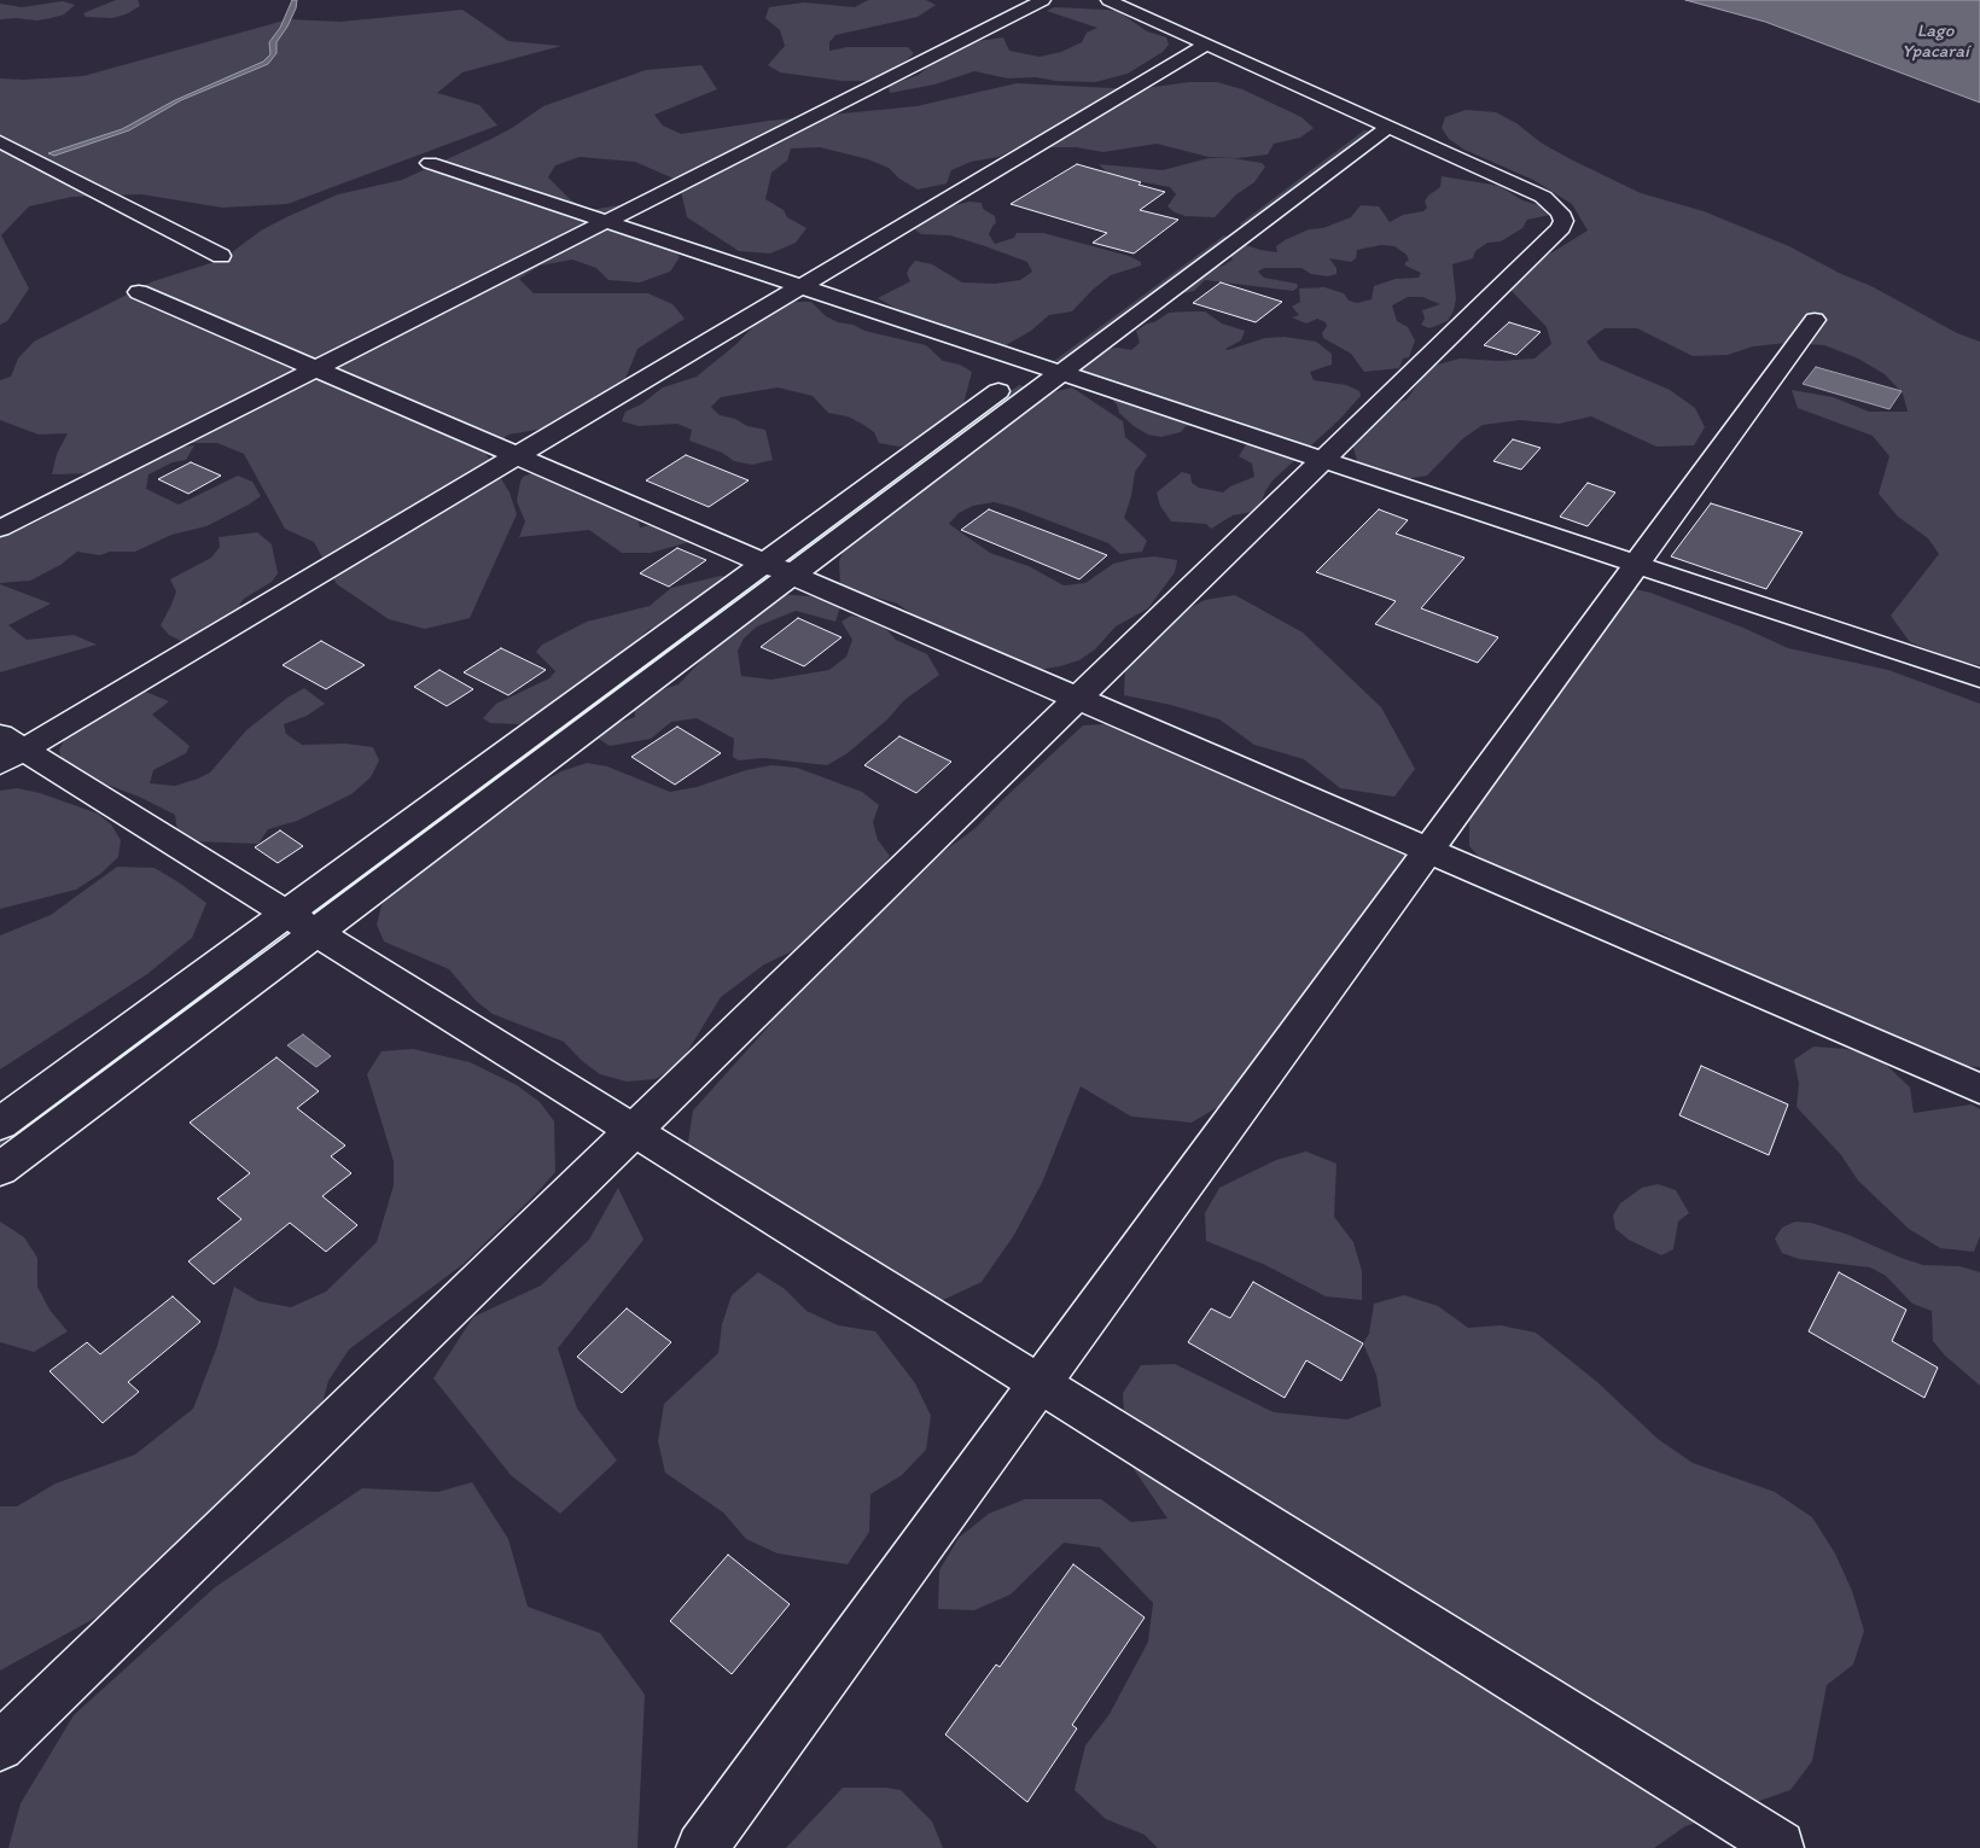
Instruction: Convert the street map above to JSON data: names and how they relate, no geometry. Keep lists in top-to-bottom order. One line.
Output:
{"water":["Lago Ypacaraí"]}
